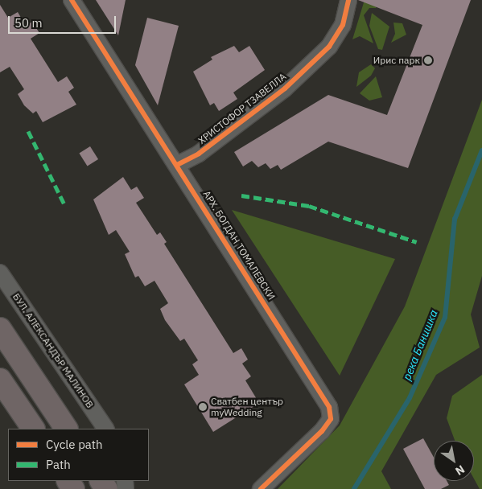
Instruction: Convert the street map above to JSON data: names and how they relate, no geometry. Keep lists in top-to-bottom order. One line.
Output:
{"streets":{"street":["ХРИСТОФОР ТЗАВЕЛЛА","АРХ. БОГДАН ТОМАЛЕВСКИ","БУЛ. АЛЕКСАНДЪР МАЛИНОВ"]},"crossings":[["ХРИСТОФОР ТЗАВЕЛЛА","АРХ. БОГДАН ТОМАЛЕВСКИ"]],"water":["река Банишка"],"places":["Ирис парк","Сватбен център myWedding"],"legend":["Cycle path","Path"],"scale_bar":"50 m","north":"bottom right"}
